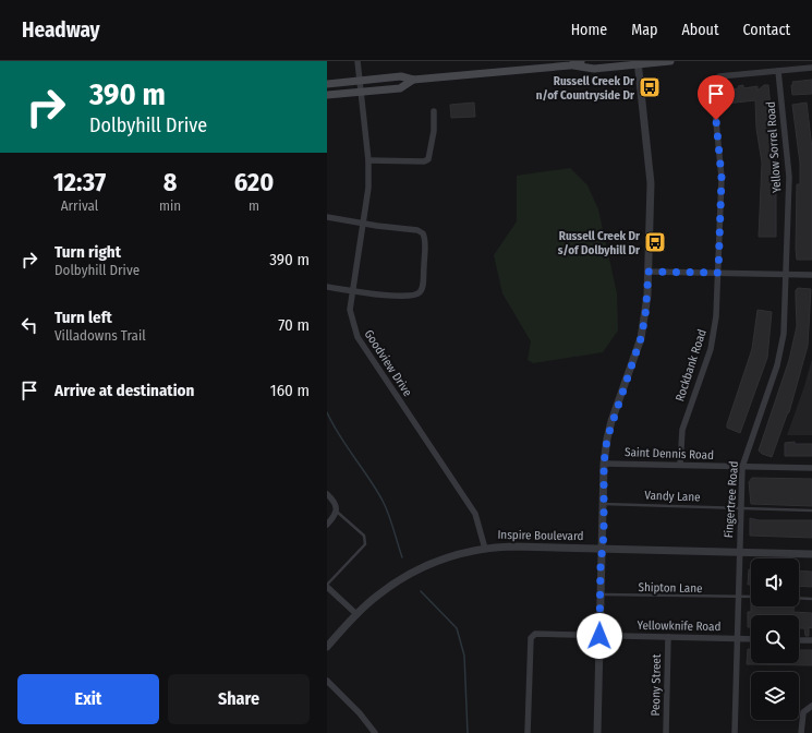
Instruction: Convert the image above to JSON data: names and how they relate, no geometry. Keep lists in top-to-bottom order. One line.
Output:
{"streets":{"street":["Yellow Sorrel Road","Goodview Drive","Rockbank Road","Saint Dennis Road","Fingertree Road","Inspire Boulevard","Yellowknife Road","Peony Street"],"lane":["Vandy Lane","Shipton Lane"]},"crossings":[["Yellow Sorrel Road","Rockbank Road"],["Yellow Sorrel Road","Fingertree Road"],["Goodview Drive","Inspire Boulevard"],["Rockbank Road","Saint Dennis Road"],["Saint Dennis Road","Fingertree Road"],["Vandy Lane","Fingertree Road"],["Fingertree Road","Inspire Boulevard"],["Fingertree Road","Shipton Lane"],["Fingertree Road","Yellowknife Road"],["Yellowknife Road","Peony Street"]],"places":{"bus stop":["Russell Creek Dr n/of Countryside Dr","Russell Creek Dr s/of Dolbyhill Dr"]},"page":{"header":"Headway","nav":["Home","Map","About","Contact"],"turn":["390 m","Dolbyhill Drive"],"eta":["12:37","Arrival","8","min","620","m"],"list":[{"name":"Turn right","note":"Dolbyhill Drive","value":"390 m"},{"name":"Turn left","note":"Villadowns Trail","value":"70 m"},{"name":"Arrive at destination","value":"160 m"}],"buttons":["Exit","Share"]}}
